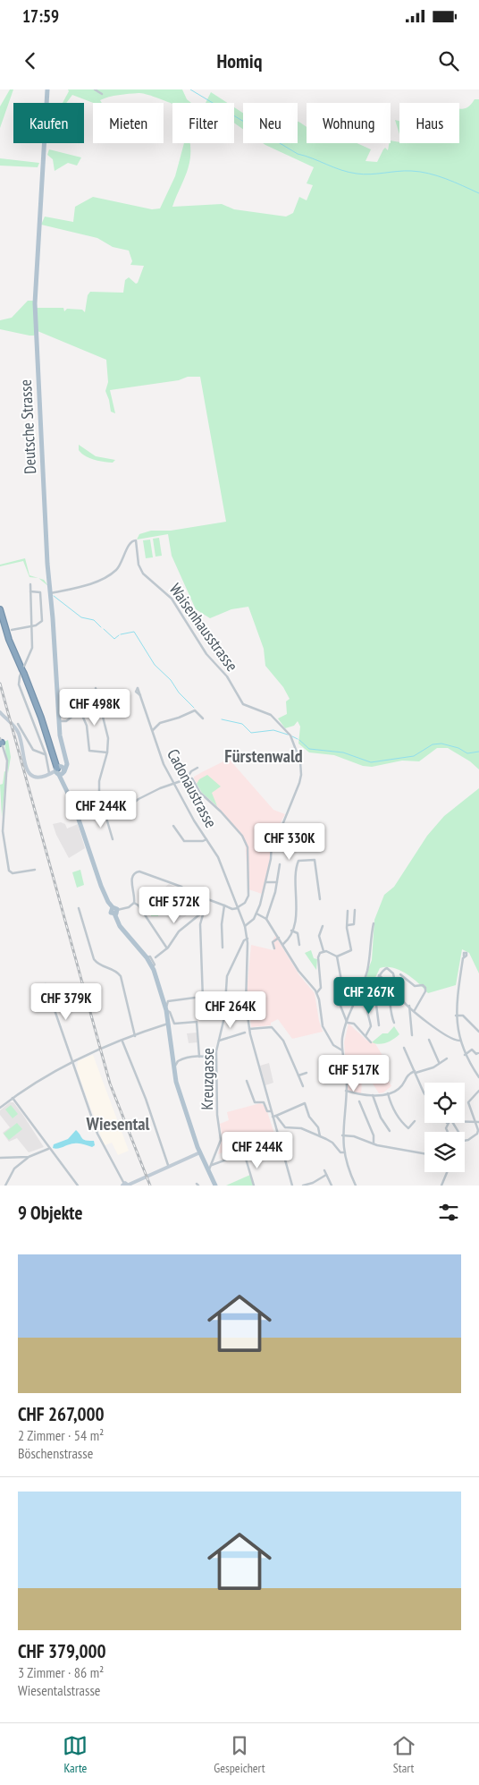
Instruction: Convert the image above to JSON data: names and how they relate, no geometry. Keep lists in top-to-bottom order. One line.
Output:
{"streets":{"main road":["Deutsche Strasse"],"street":["Waisenhausstrasse","Cadonaustrasse","Kreuzgasse"]},"crossings":[["Deutsche Strasse","Waisenhausstrasse"],["Cadonaustrasse","Kreuzgasse"]],"districts":["Fürstenwald","Wiesental"],"page":{"status":"17:59","header":"Homiq","chip":["Kaufen","Mieten","Filter","Neu","Wohnung","Haus"],"price":["CHF 498K","CHF 244K","CHF 330K","CHF 572K","CHF 267K","CHF 379K","CHF 264K","CHF 517K","CHF 244K"],"heading":"9 Objekte","list":[{"name":"CHF 267,000","note":"2 Zimmer · 54 m² · Böschenstrasse"},{"name":"CHF 379,000","note":"3 Zimmer · 86 m² · Wiesentalstrasse"}],"tabs":["Karte","Gespeichert","Start"]}}
